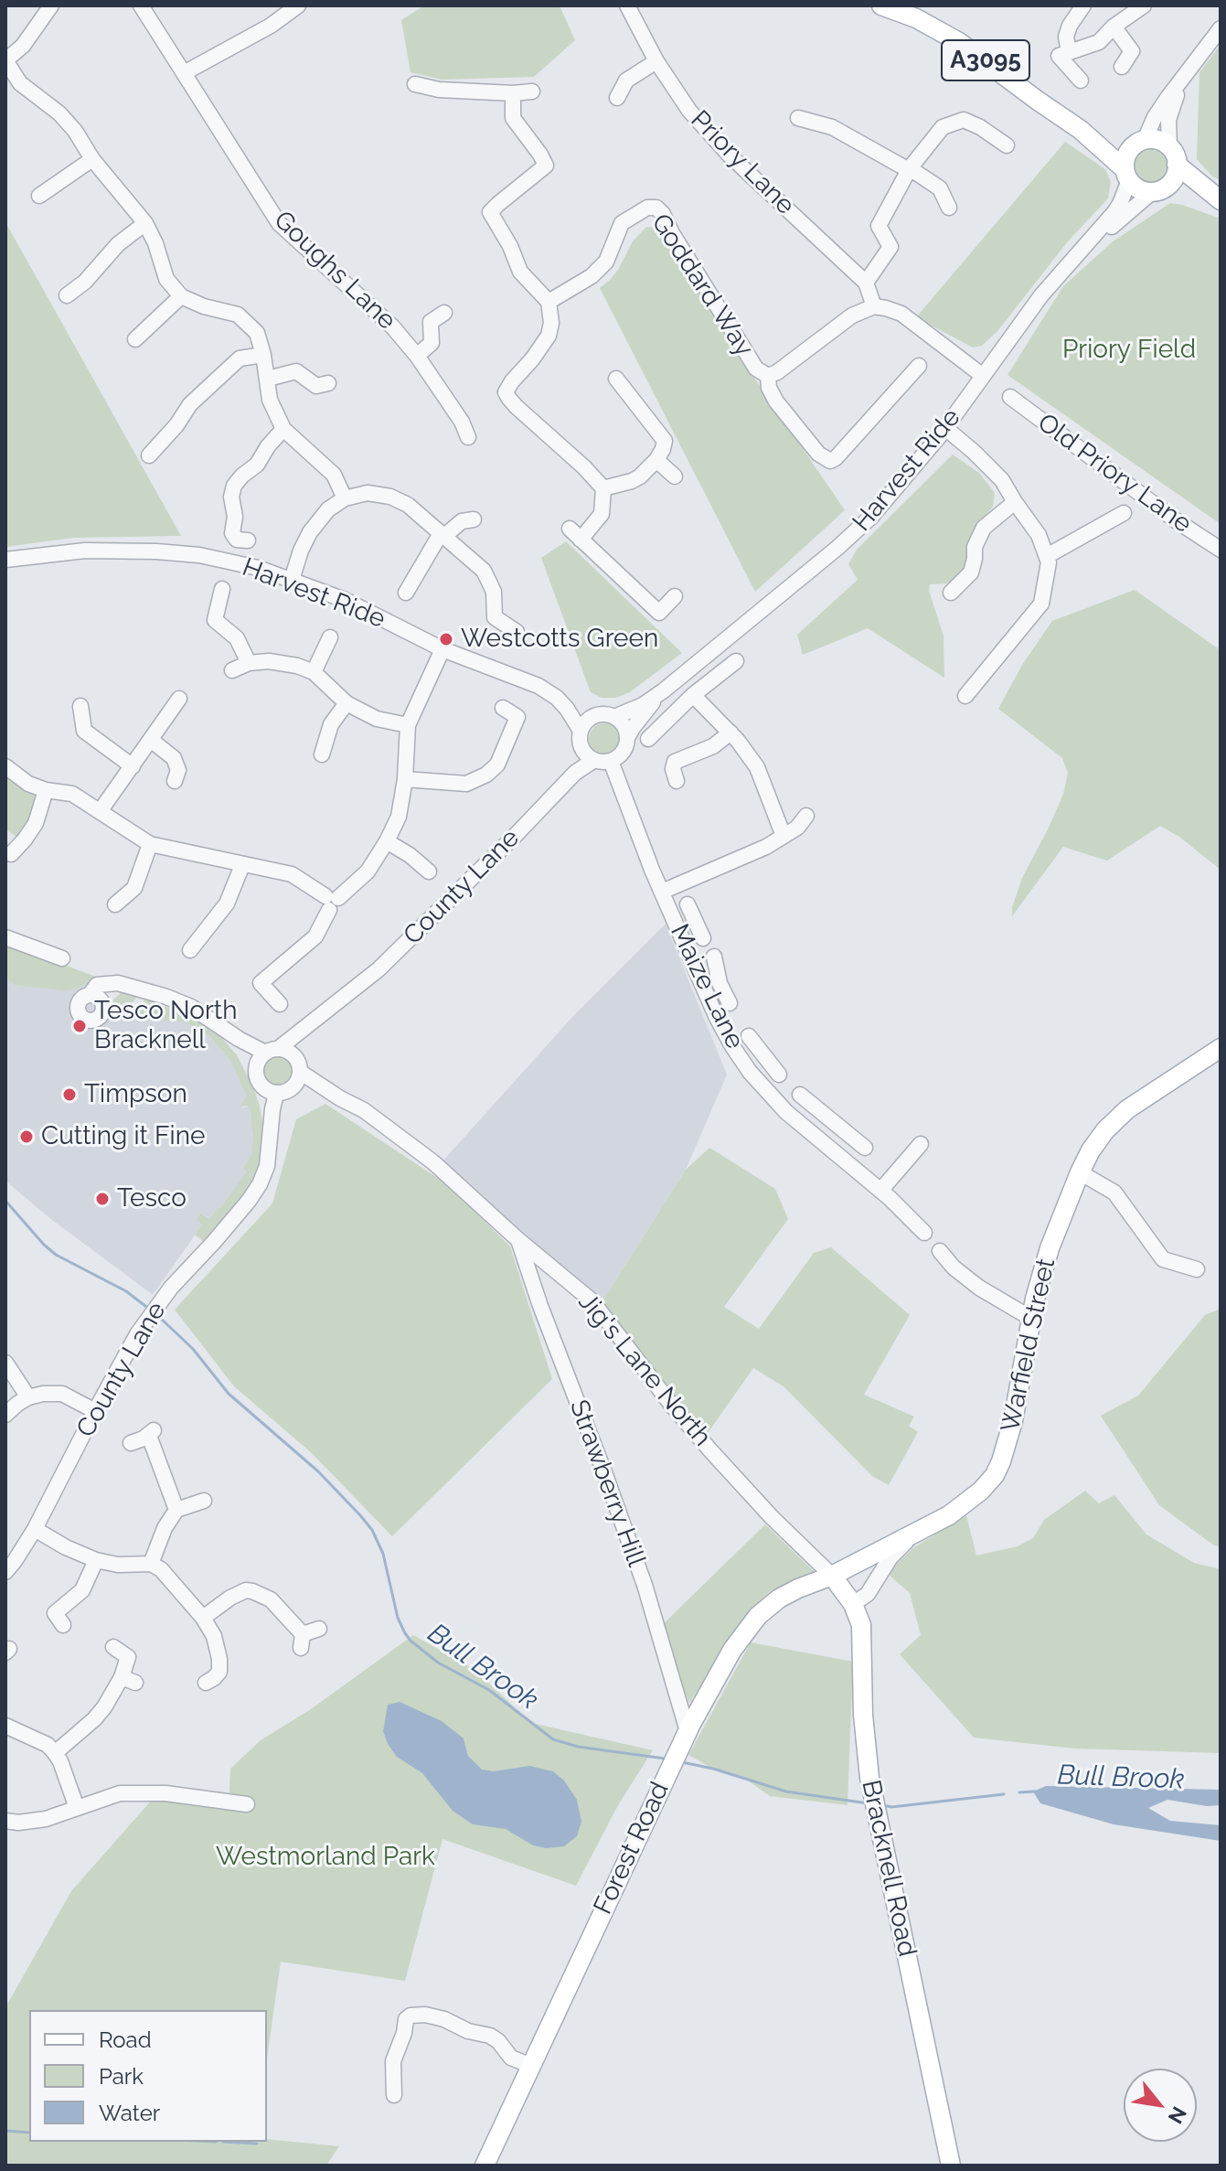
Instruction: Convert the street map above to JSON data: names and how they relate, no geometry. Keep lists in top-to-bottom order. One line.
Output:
{"streets":{"main road":["A3095","Warfield Street","Forest Road","Bracknell Road"],"street":["Priory Lane","Goughs Lane","Goddard Way","Harvest Ride","Old Priory Lane","County Lane","Maize Lane","Jig's Lane North","Strawberry Hill"]},"crossings":[["A3095","Harvest Ride"],["Priory Lane","Goddard Way"],["Harvest Ride","County Lane"],["Harvest Ride","Maize Lane"],["County Lane","Maize Lane"],["County Lane","Jig's Lane North"],["Warfield Street","Jig's Lane North"],["Warfield Street","Forest Road"],["Warfield Street","Bracknell Road"],["Jig's Lane North","Strawberry Hill"],["Jig's Lane North","Forest Road"],["Jig's Lane North","Bracknell Road"],["Strawberry Hill","Forest Road"],["Forest Road","Bracknell Road"]],"water":["Bull Brook"],"parks":["Priory Field","Westmorland Park"],"places":["Westcotts Green","Tesco North Bracknell","Timpson","Cutting it Fine","Tesco"],"legend":["Road","Park","Water"],"north":"bottom right"}
